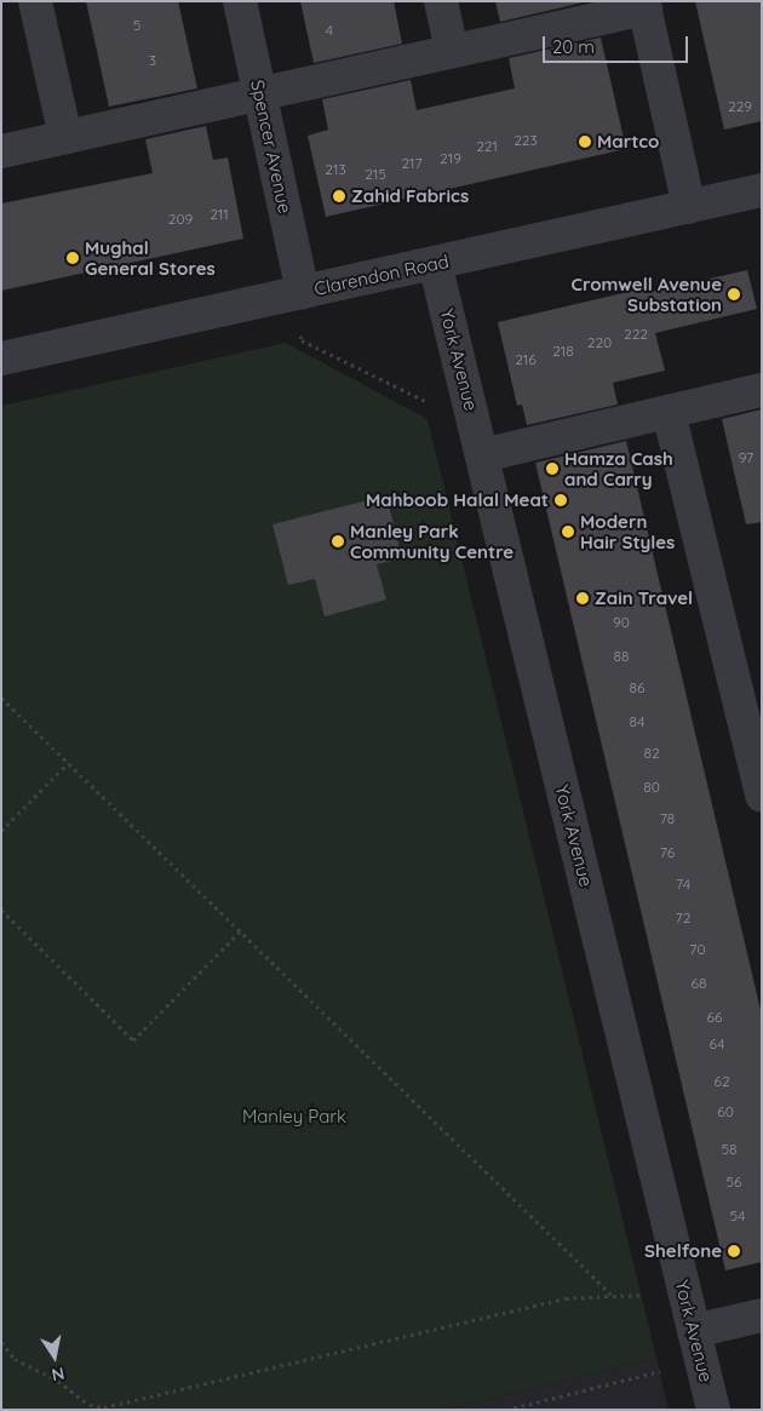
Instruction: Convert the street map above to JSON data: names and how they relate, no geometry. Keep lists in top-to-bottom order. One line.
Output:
{"streets":{"street":["Spencer Avenue","Clarendon Road","York Avenue"]},"crossings":[["Spencer Avenue","Clarendon Road"],["Clarendon Road","York Avenue"]],"parks":["Manley Park"],"places":["Martco","Zahid Fabrics","Mughal General Stores","Cromwell Avenue Substation","Hamza Cash and Carry","Mahboob Halal Meat","Modern Hair Styles","Manley Park Community Centre","Zain Travel","Shelfone"],"house_numbers":["5","4","3","229","223","221","219","217","213","215","211","209","222","220","218","216","97","90","88","86","84","82","80","78","76","74","72","70","68","66","64","62","60","58","56","54"],"scale_bar":"20 m","north":"bottom"}
